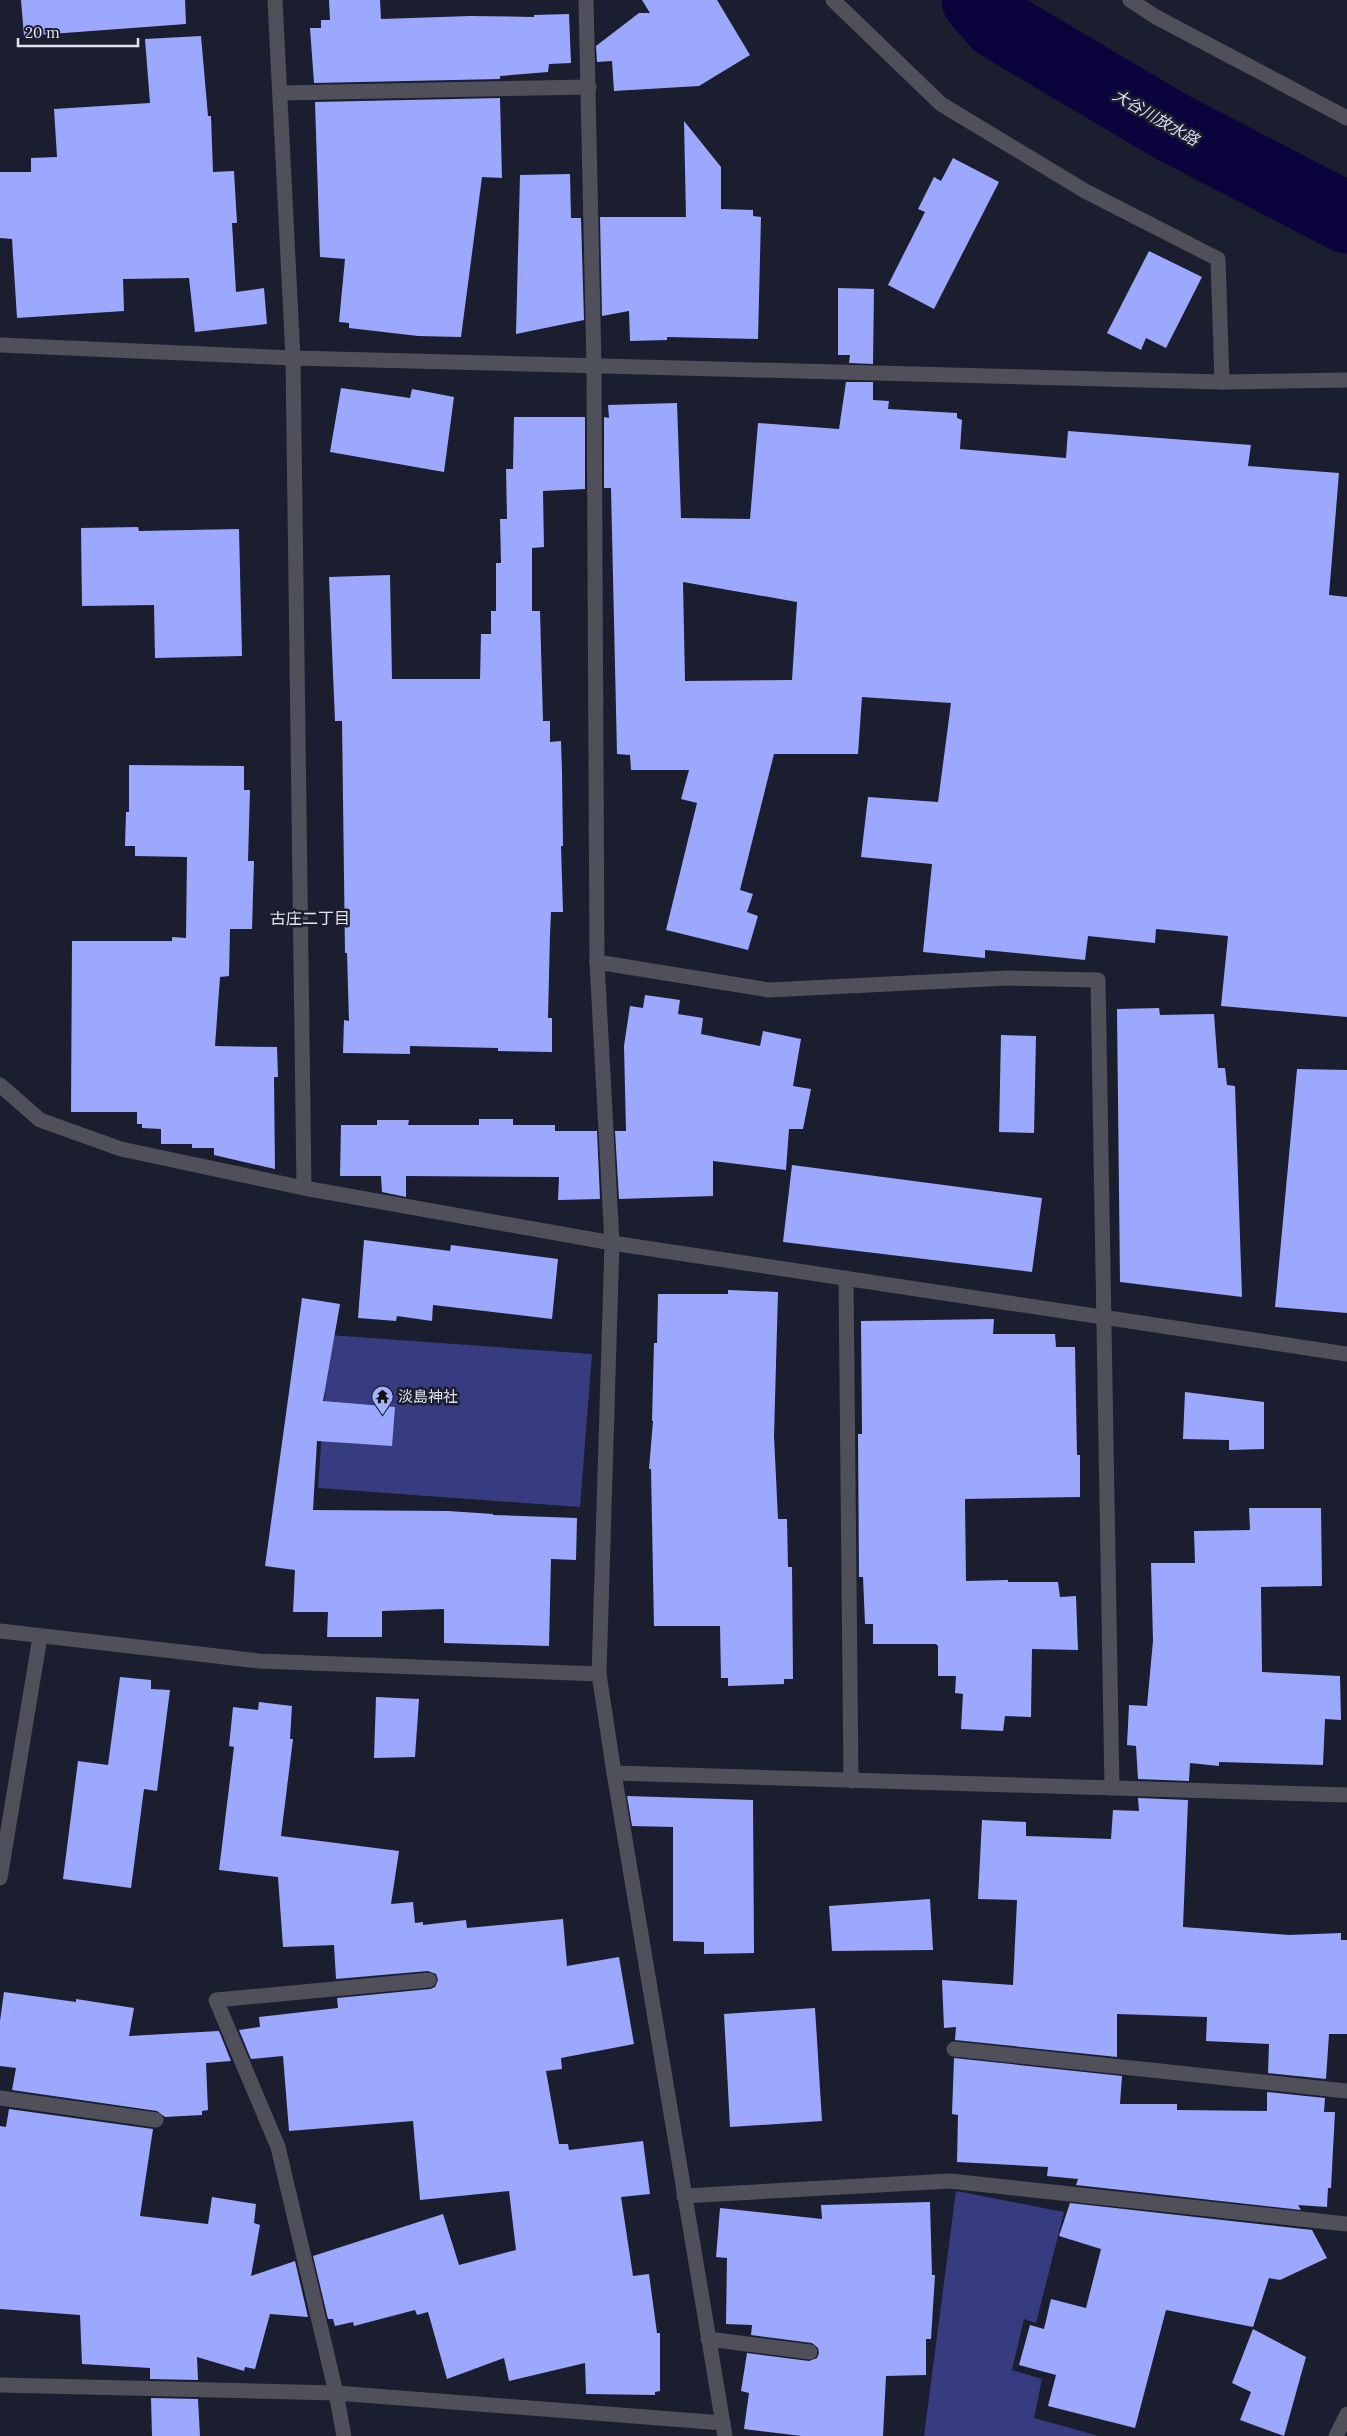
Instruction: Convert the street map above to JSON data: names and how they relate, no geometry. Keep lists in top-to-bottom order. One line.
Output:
{"districts":["古庄二丁目"],"water":["大谷川放水路"],"places":{"temple":["淡島神社"]},"scale_bar":"20 m"}
